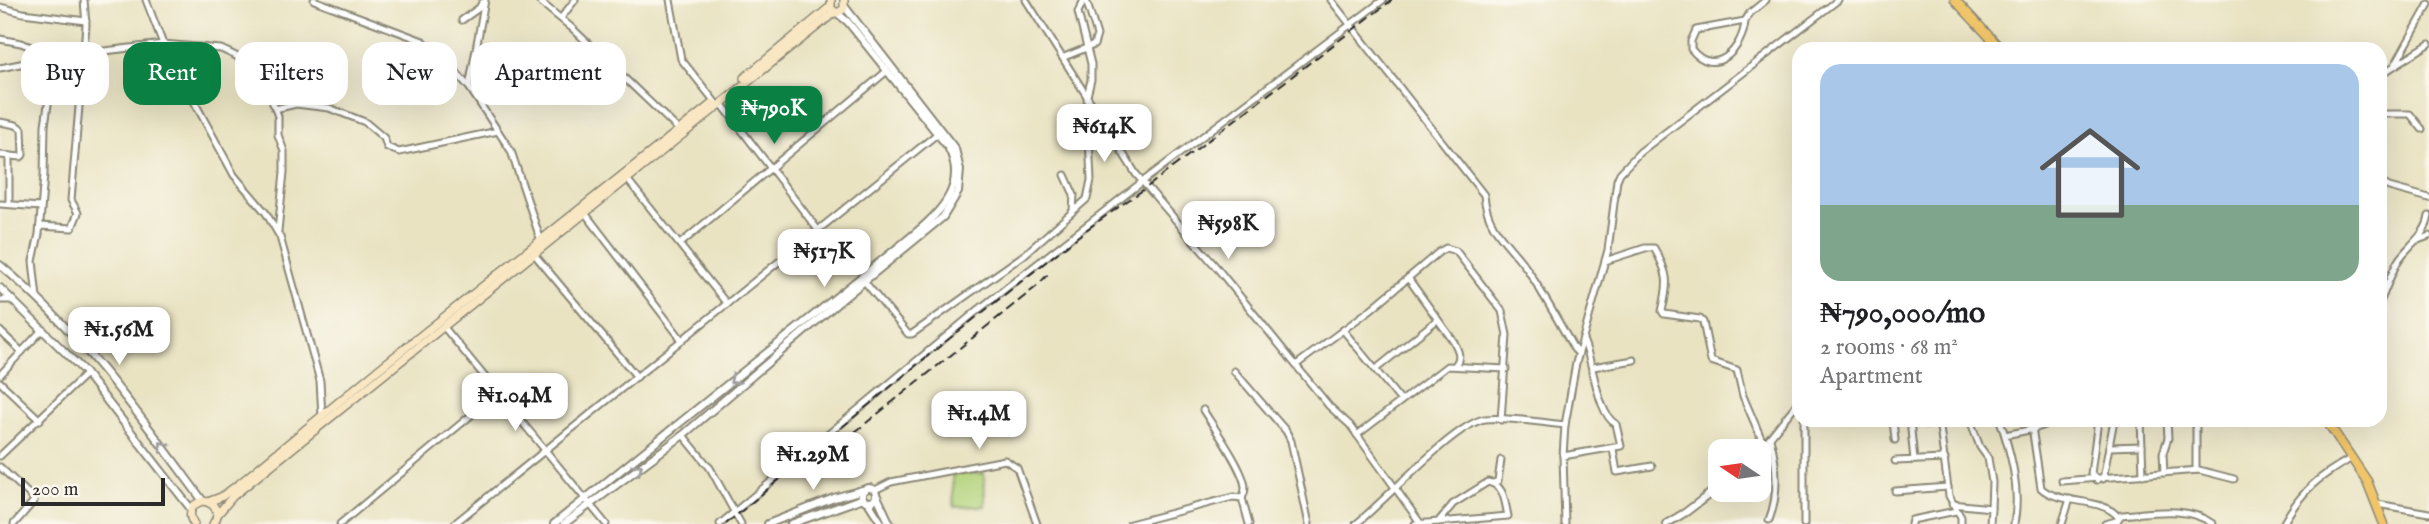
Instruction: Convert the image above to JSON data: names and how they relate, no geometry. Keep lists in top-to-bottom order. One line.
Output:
{"scale_bar":"200 m","north":"left","page":{"chip":["Buy","Rent","Filters","New","Apartment"],"list":[{"name":"₦790,000/mo","note":"2 rooms · 68 m² · Apartment"}],"price":["₦790K","₦614K","₦598K","₦517K","₦1.56M","₦1.04M","₦1.4M","₦1.29M"],"scale":"200 m"}}
